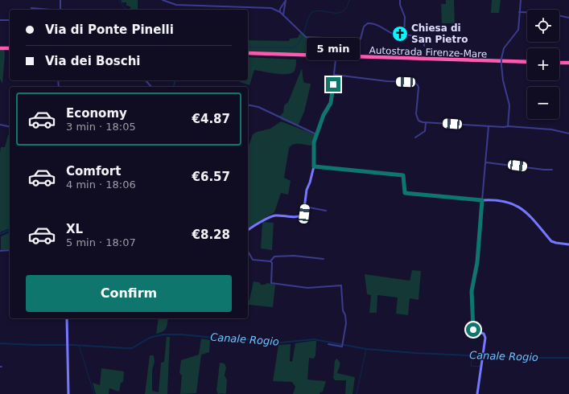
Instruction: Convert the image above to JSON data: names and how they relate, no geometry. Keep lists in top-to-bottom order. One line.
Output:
{"streets":{"highway":["Autostrada Firenze-Mare"]},"water":["Canale Rogio"],"places":{"church":["Chiesa di San Pietro"]},"page":{"map_buttons":["+","−"],"banner":["Via di Ponte Pinelli","Via dei Boschi"],"bubble":"5 min","list":[{"name":"Economy","note":"3 min · 18:05","value":"€4.87"},{"name":"Comfort","note":"4 min · 18:06","value":"€6.57"},{"name":"XL","note":"5 min · 18:07","value":"€8.28"}],"buttons":"Confirm"}}
